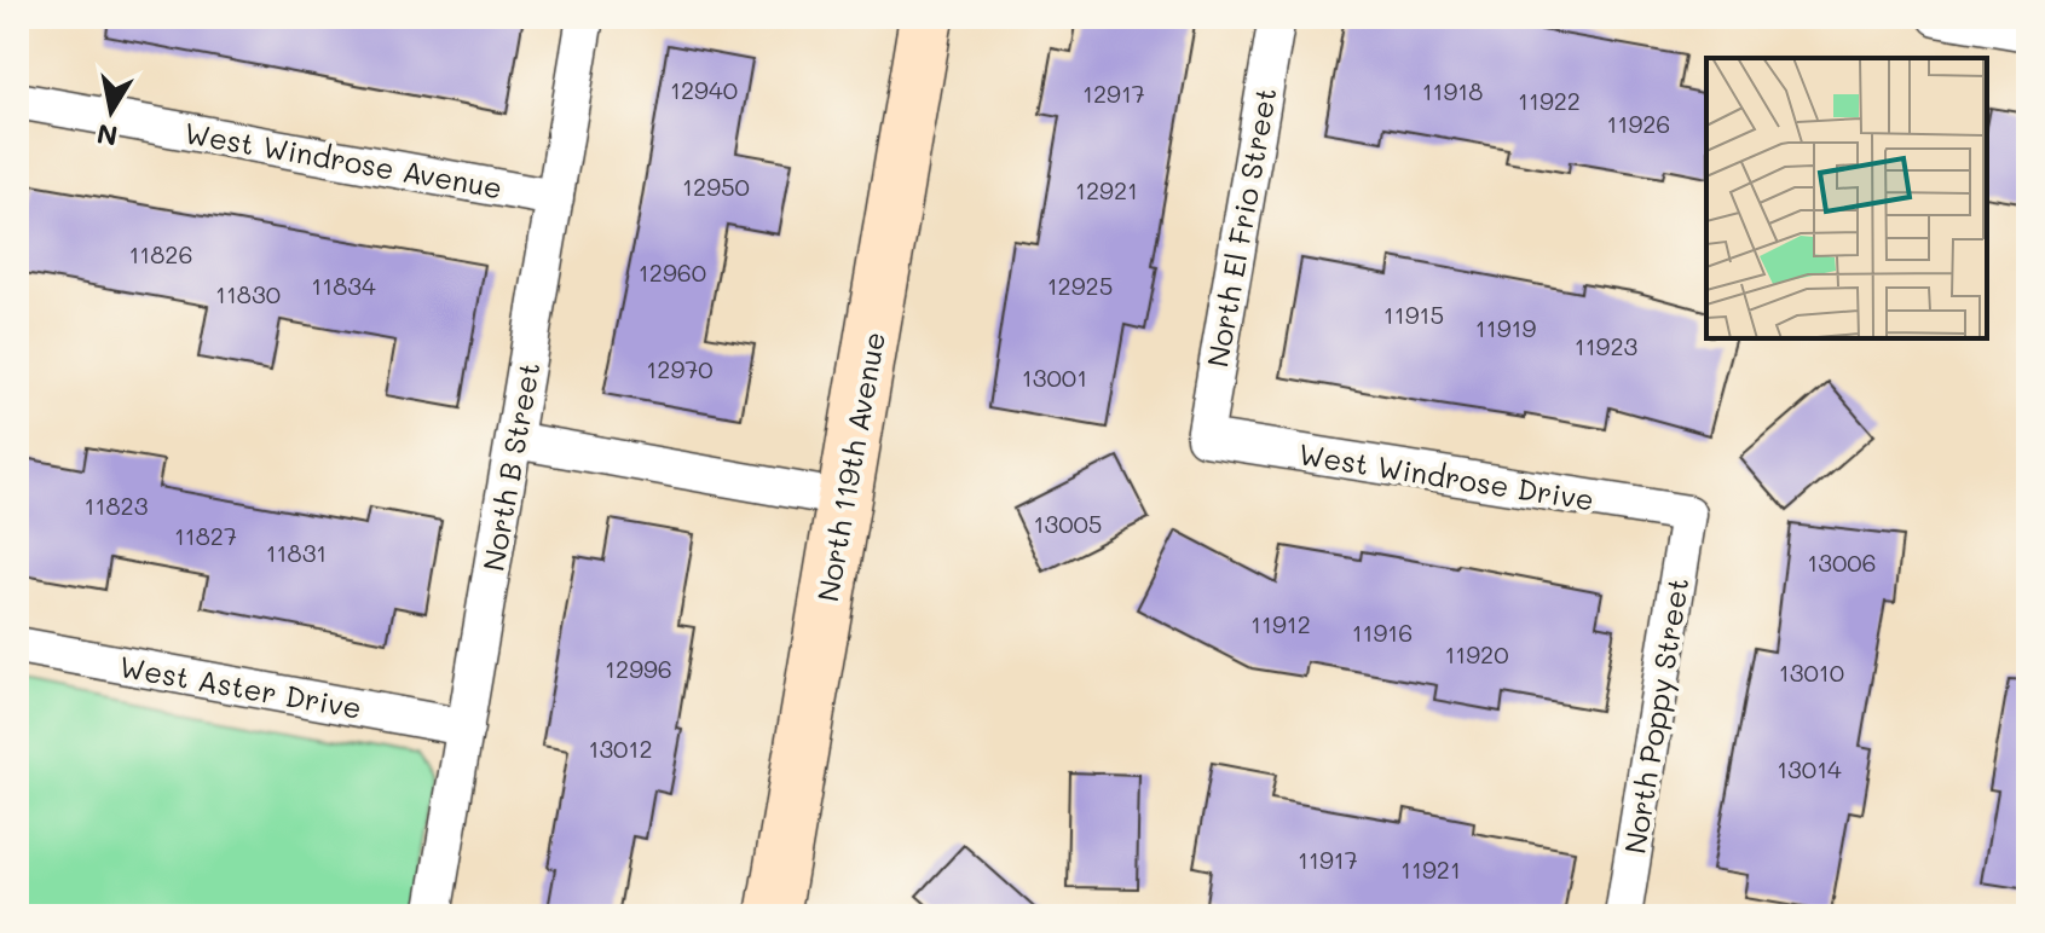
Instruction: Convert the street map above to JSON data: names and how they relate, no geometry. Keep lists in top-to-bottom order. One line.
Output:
{"streets":{"street":["West Windrose Avenue","North El Frio Street","North B Street","North 119th Avenue","West Windrose Drive","West Aster Drive","North Poppy Street"]},"crossings":[["West Windrose Avenue","North B Street"],["North El Frio Street","West Windrose Drive"],["North B Street","West Aster Drive"],["West Windrose Drive","North Poppy Street"]],"house_numbers":["12940","11918","12917","11922","11926","12950","12921","11826","12960","11834","12925","11830","11915","11919","11923","12970","13001","11823","13005","11827","11831","13006","11912","11916","11920","12996","13010","13012","13014","11917","11921"],"north":"bottom"}
